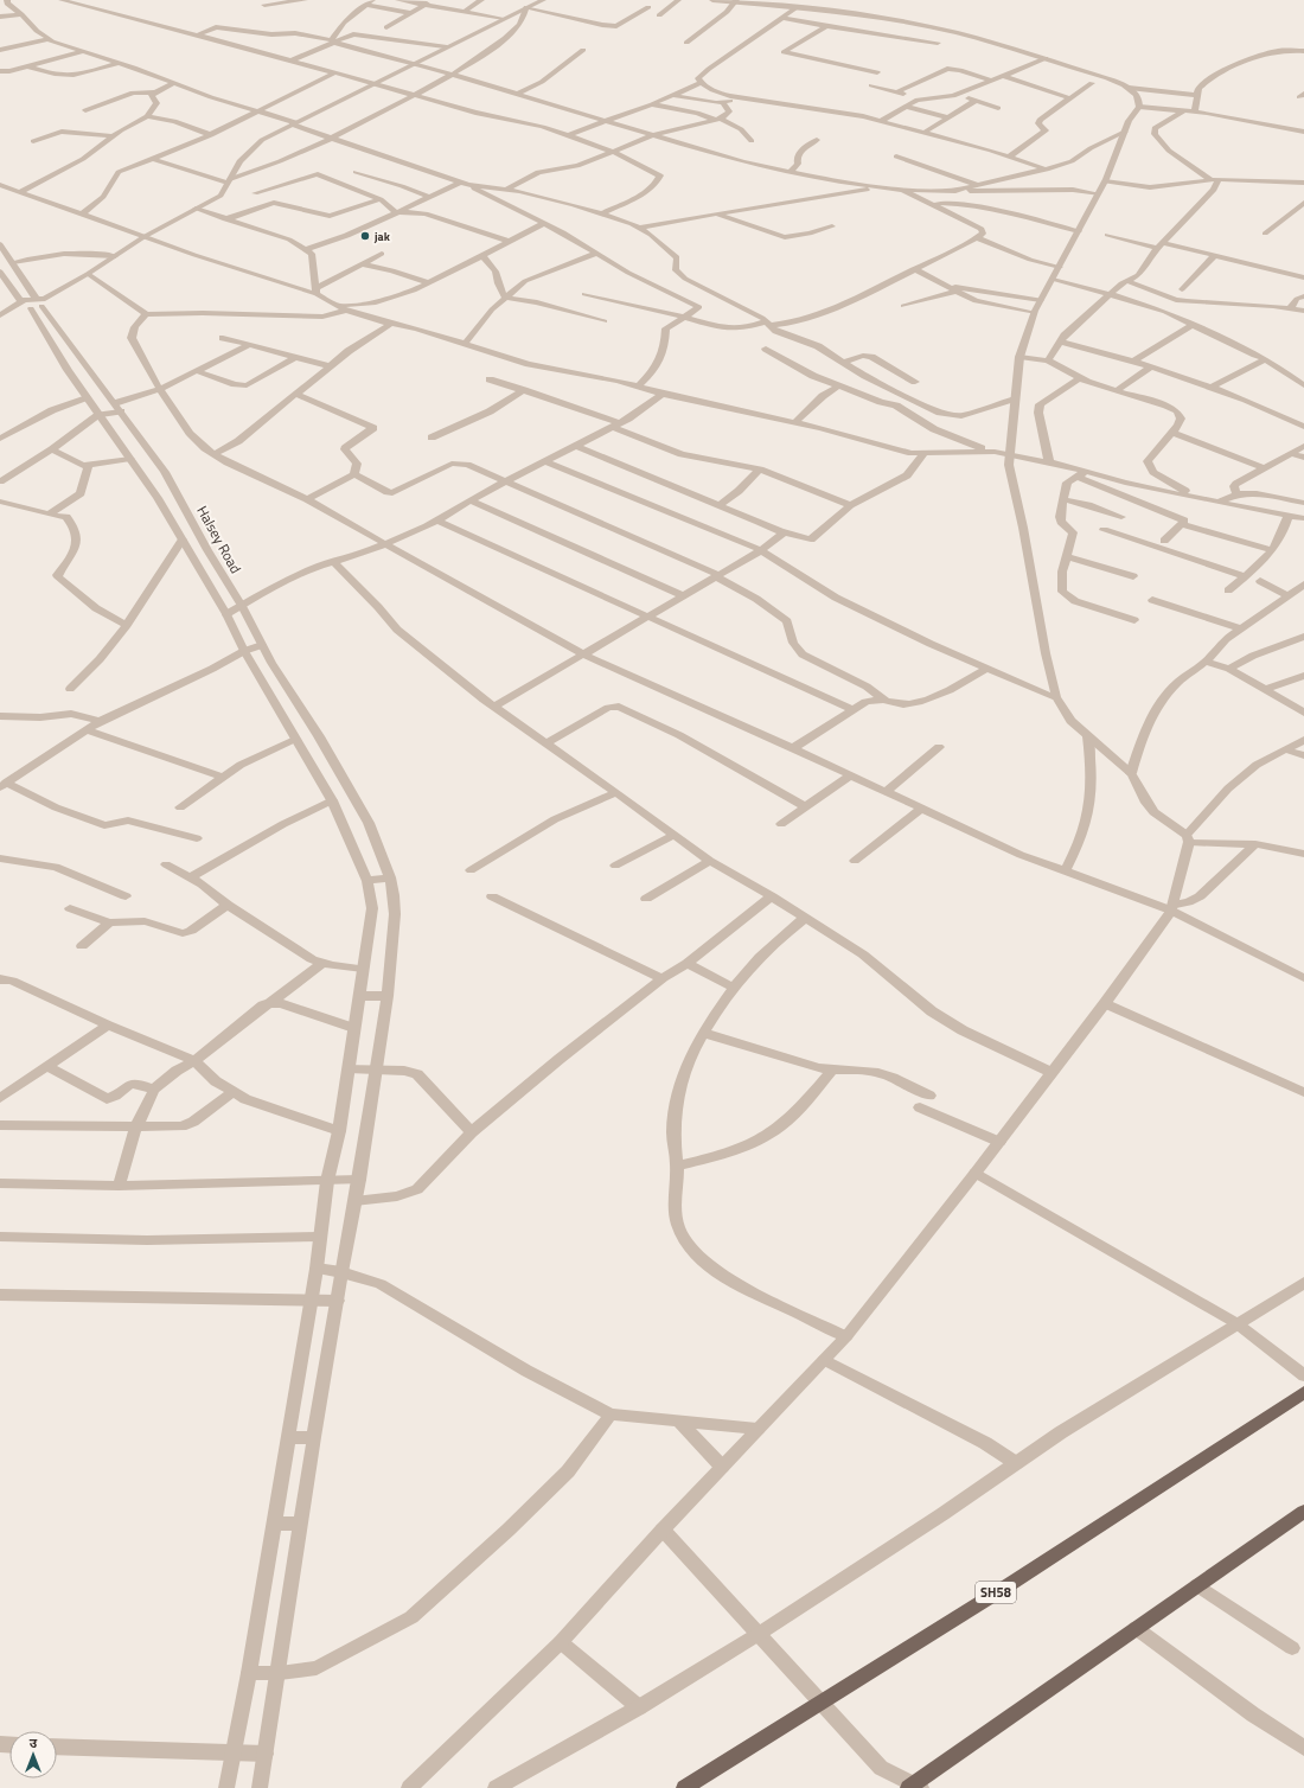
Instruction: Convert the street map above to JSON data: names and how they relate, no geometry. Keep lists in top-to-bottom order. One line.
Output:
{"streets":{"main road":["SH58"],"street":["Halsey Road"]},"places":["jak"],"north":"top"}
